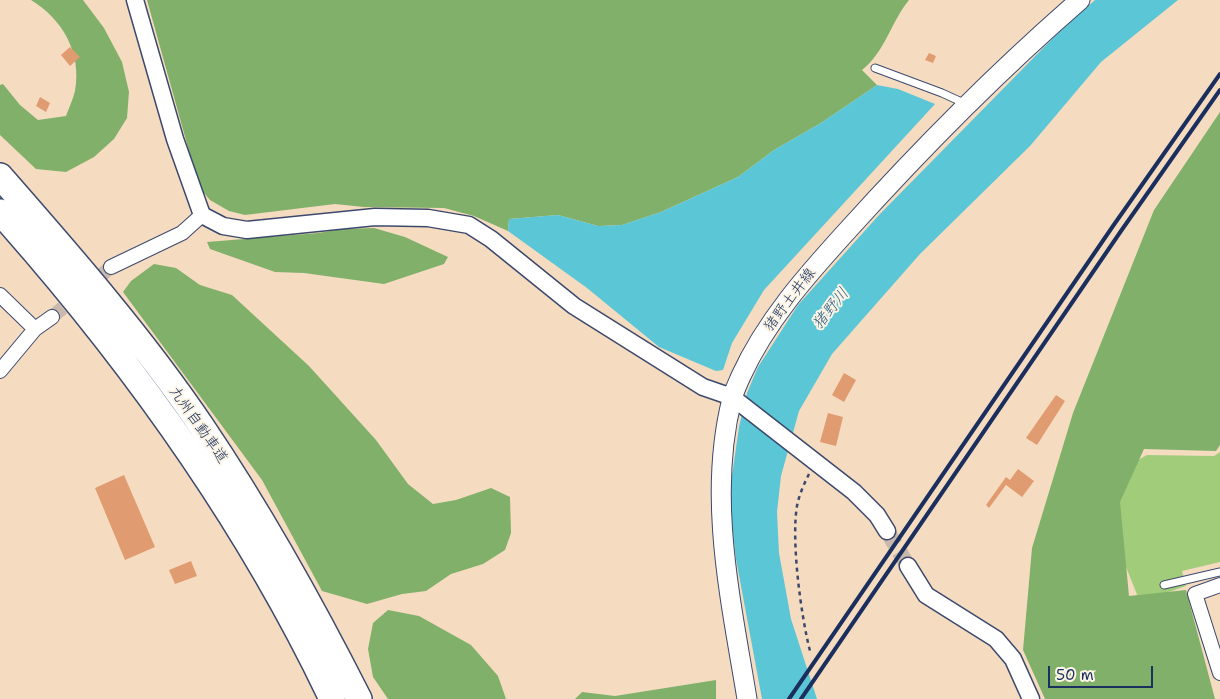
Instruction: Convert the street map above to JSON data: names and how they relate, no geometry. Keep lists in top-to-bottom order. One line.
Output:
{"streets":{"highway":["九州自動車道"],"main road":["猪野土井線"]},"water":["猪野川"],"scale_bar":"50 m"}
